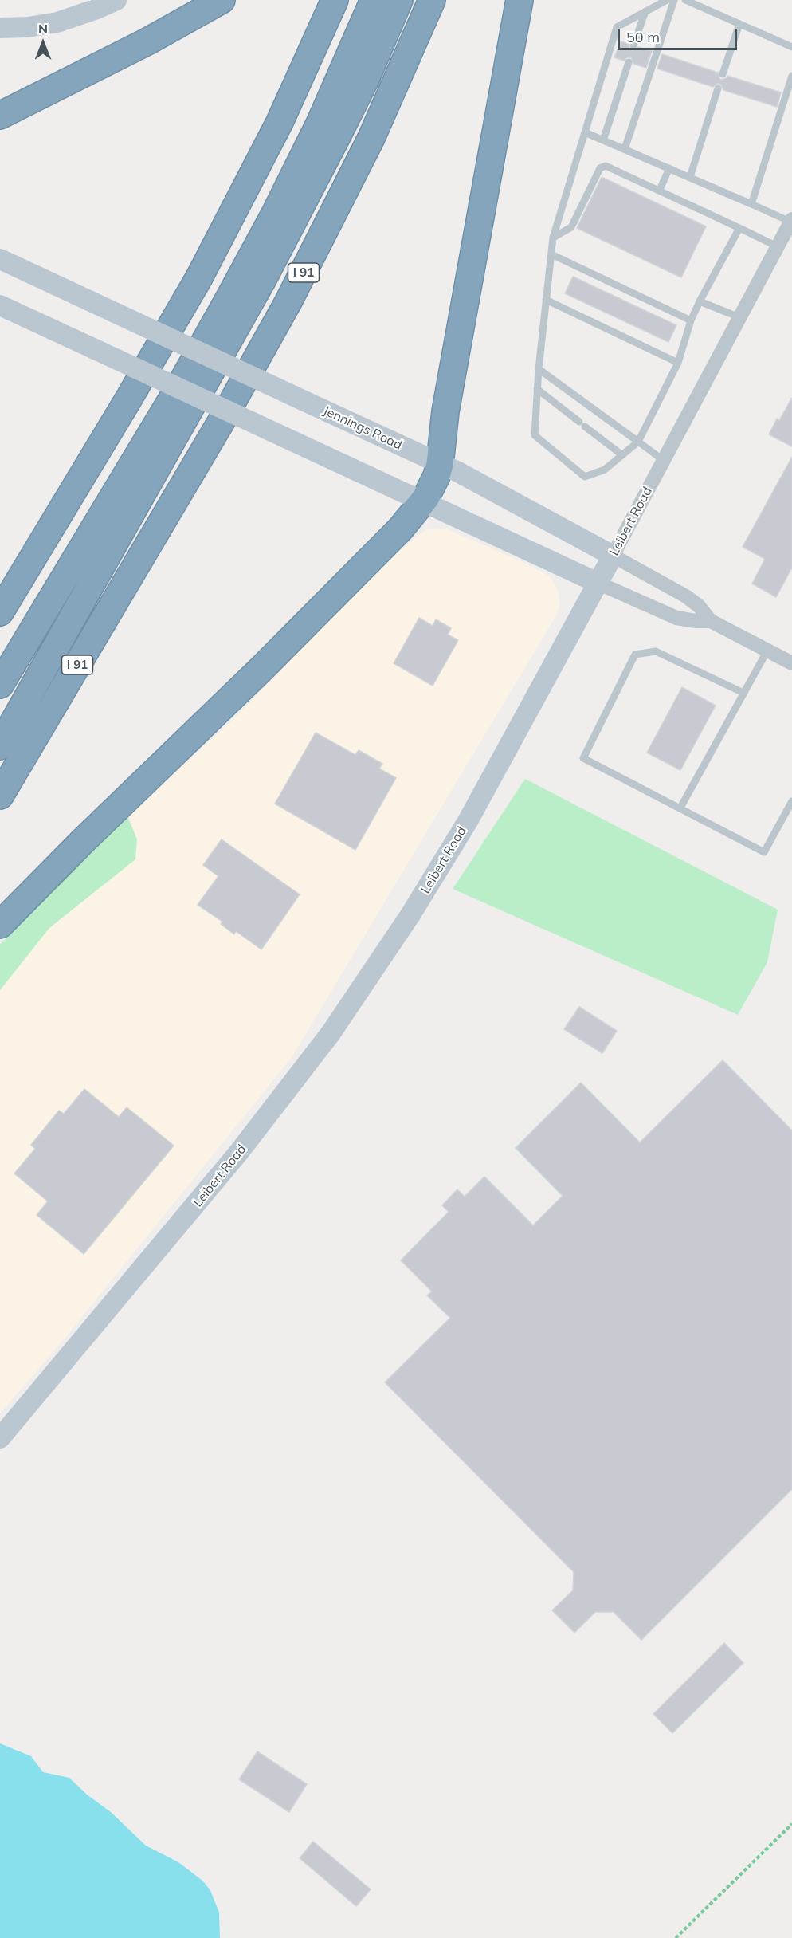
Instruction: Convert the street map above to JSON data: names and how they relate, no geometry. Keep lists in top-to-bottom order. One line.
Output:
{"streets":{"highway":["I 91"],"street":["Jennings Road","Leibert Road"]},"crossings":[["Jennings Road","Leibert Road"]],"scale_bar":"50 m","north":"top"}
